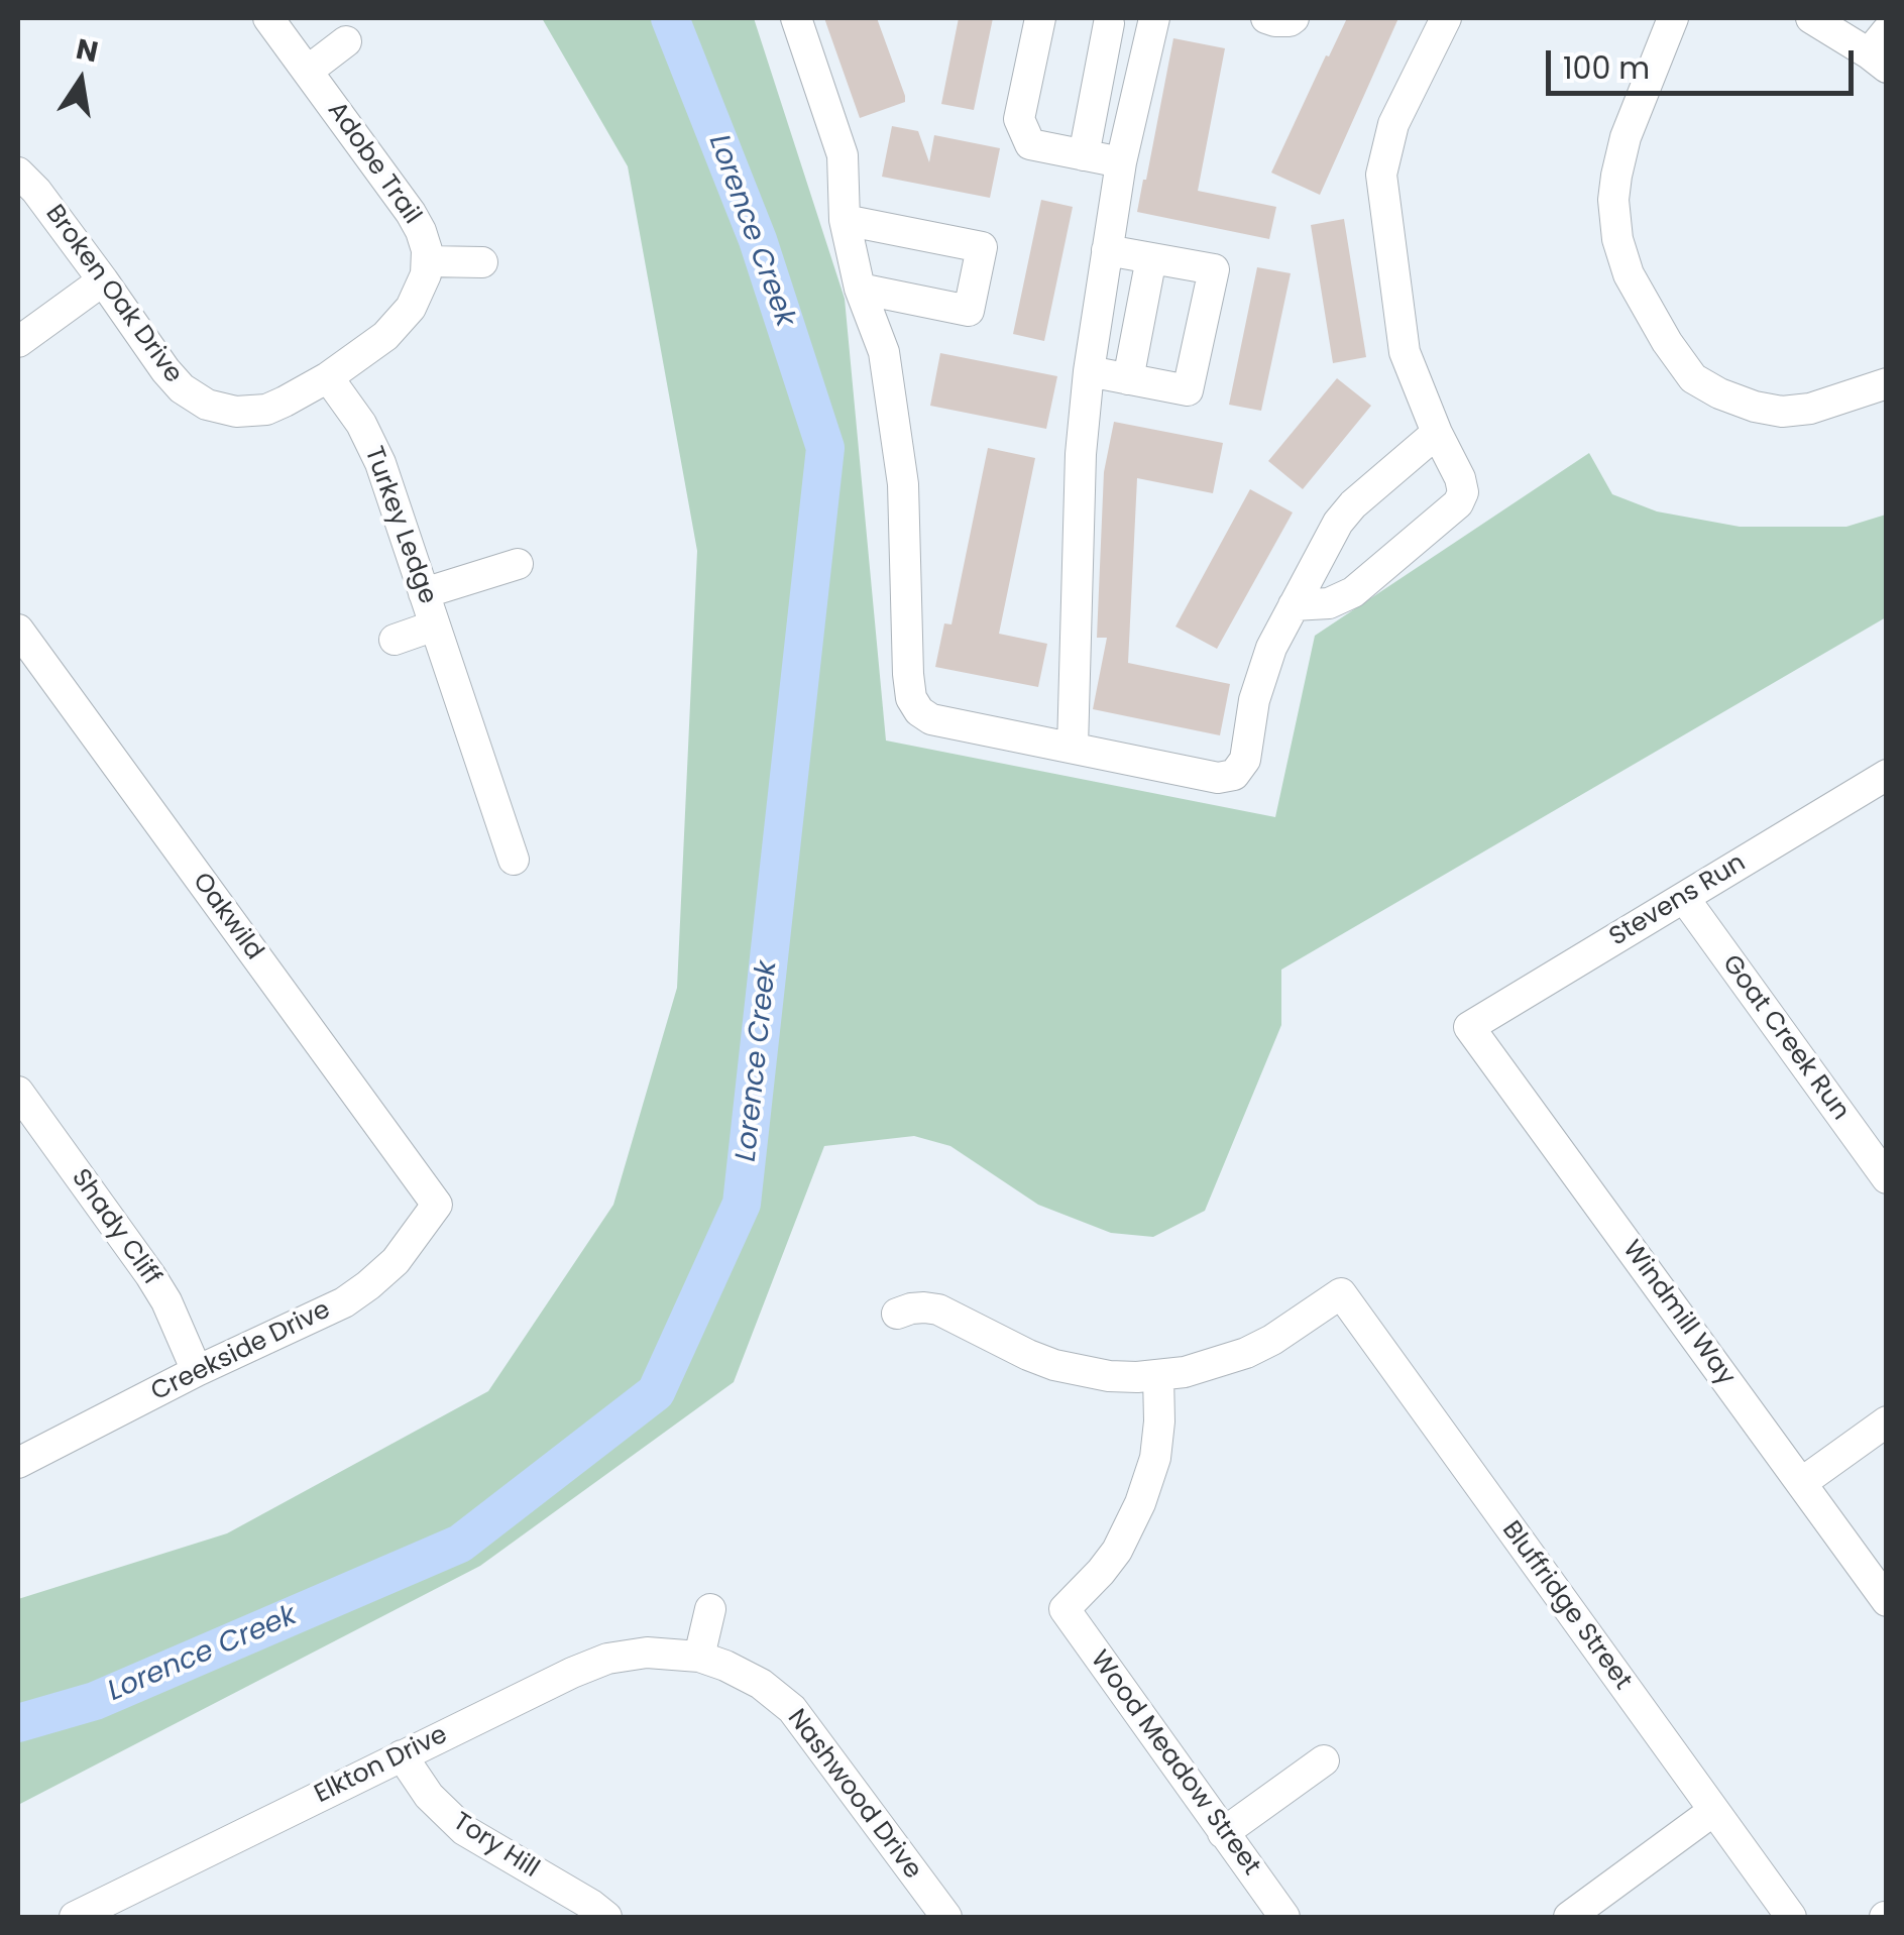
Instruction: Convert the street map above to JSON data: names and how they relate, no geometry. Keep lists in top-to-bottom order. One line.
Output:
{"streets":{"street":["Adobe Trail","Broken Oak Drive","Turkey Ledge","Stevens Run","Oakwild","Goat Creek Run","Shady Cliff","Windmill Way","Creekside Drive","Bluffridge Street","Wood Meadow Street","Elkton Drive","Nashwood Drive","Tory Hill"]},"crossings":[["Broken Oak Drive","Turkey Ledge"],["Stevens Run","Goat Creek Run"],["Stevens Run","Windmill Way"],["Oakwild","Creekside Drive"],["Shady Cliff","Creekside Drive"],["Bluffridge Street","Wood Meadow Street"],["Elkton Drive","Nashwood Drive"],["Elkton Drive","Tory Hill"]],"water":["Lorence Creek"],"scale_bar":"100 m","north":"top"}
